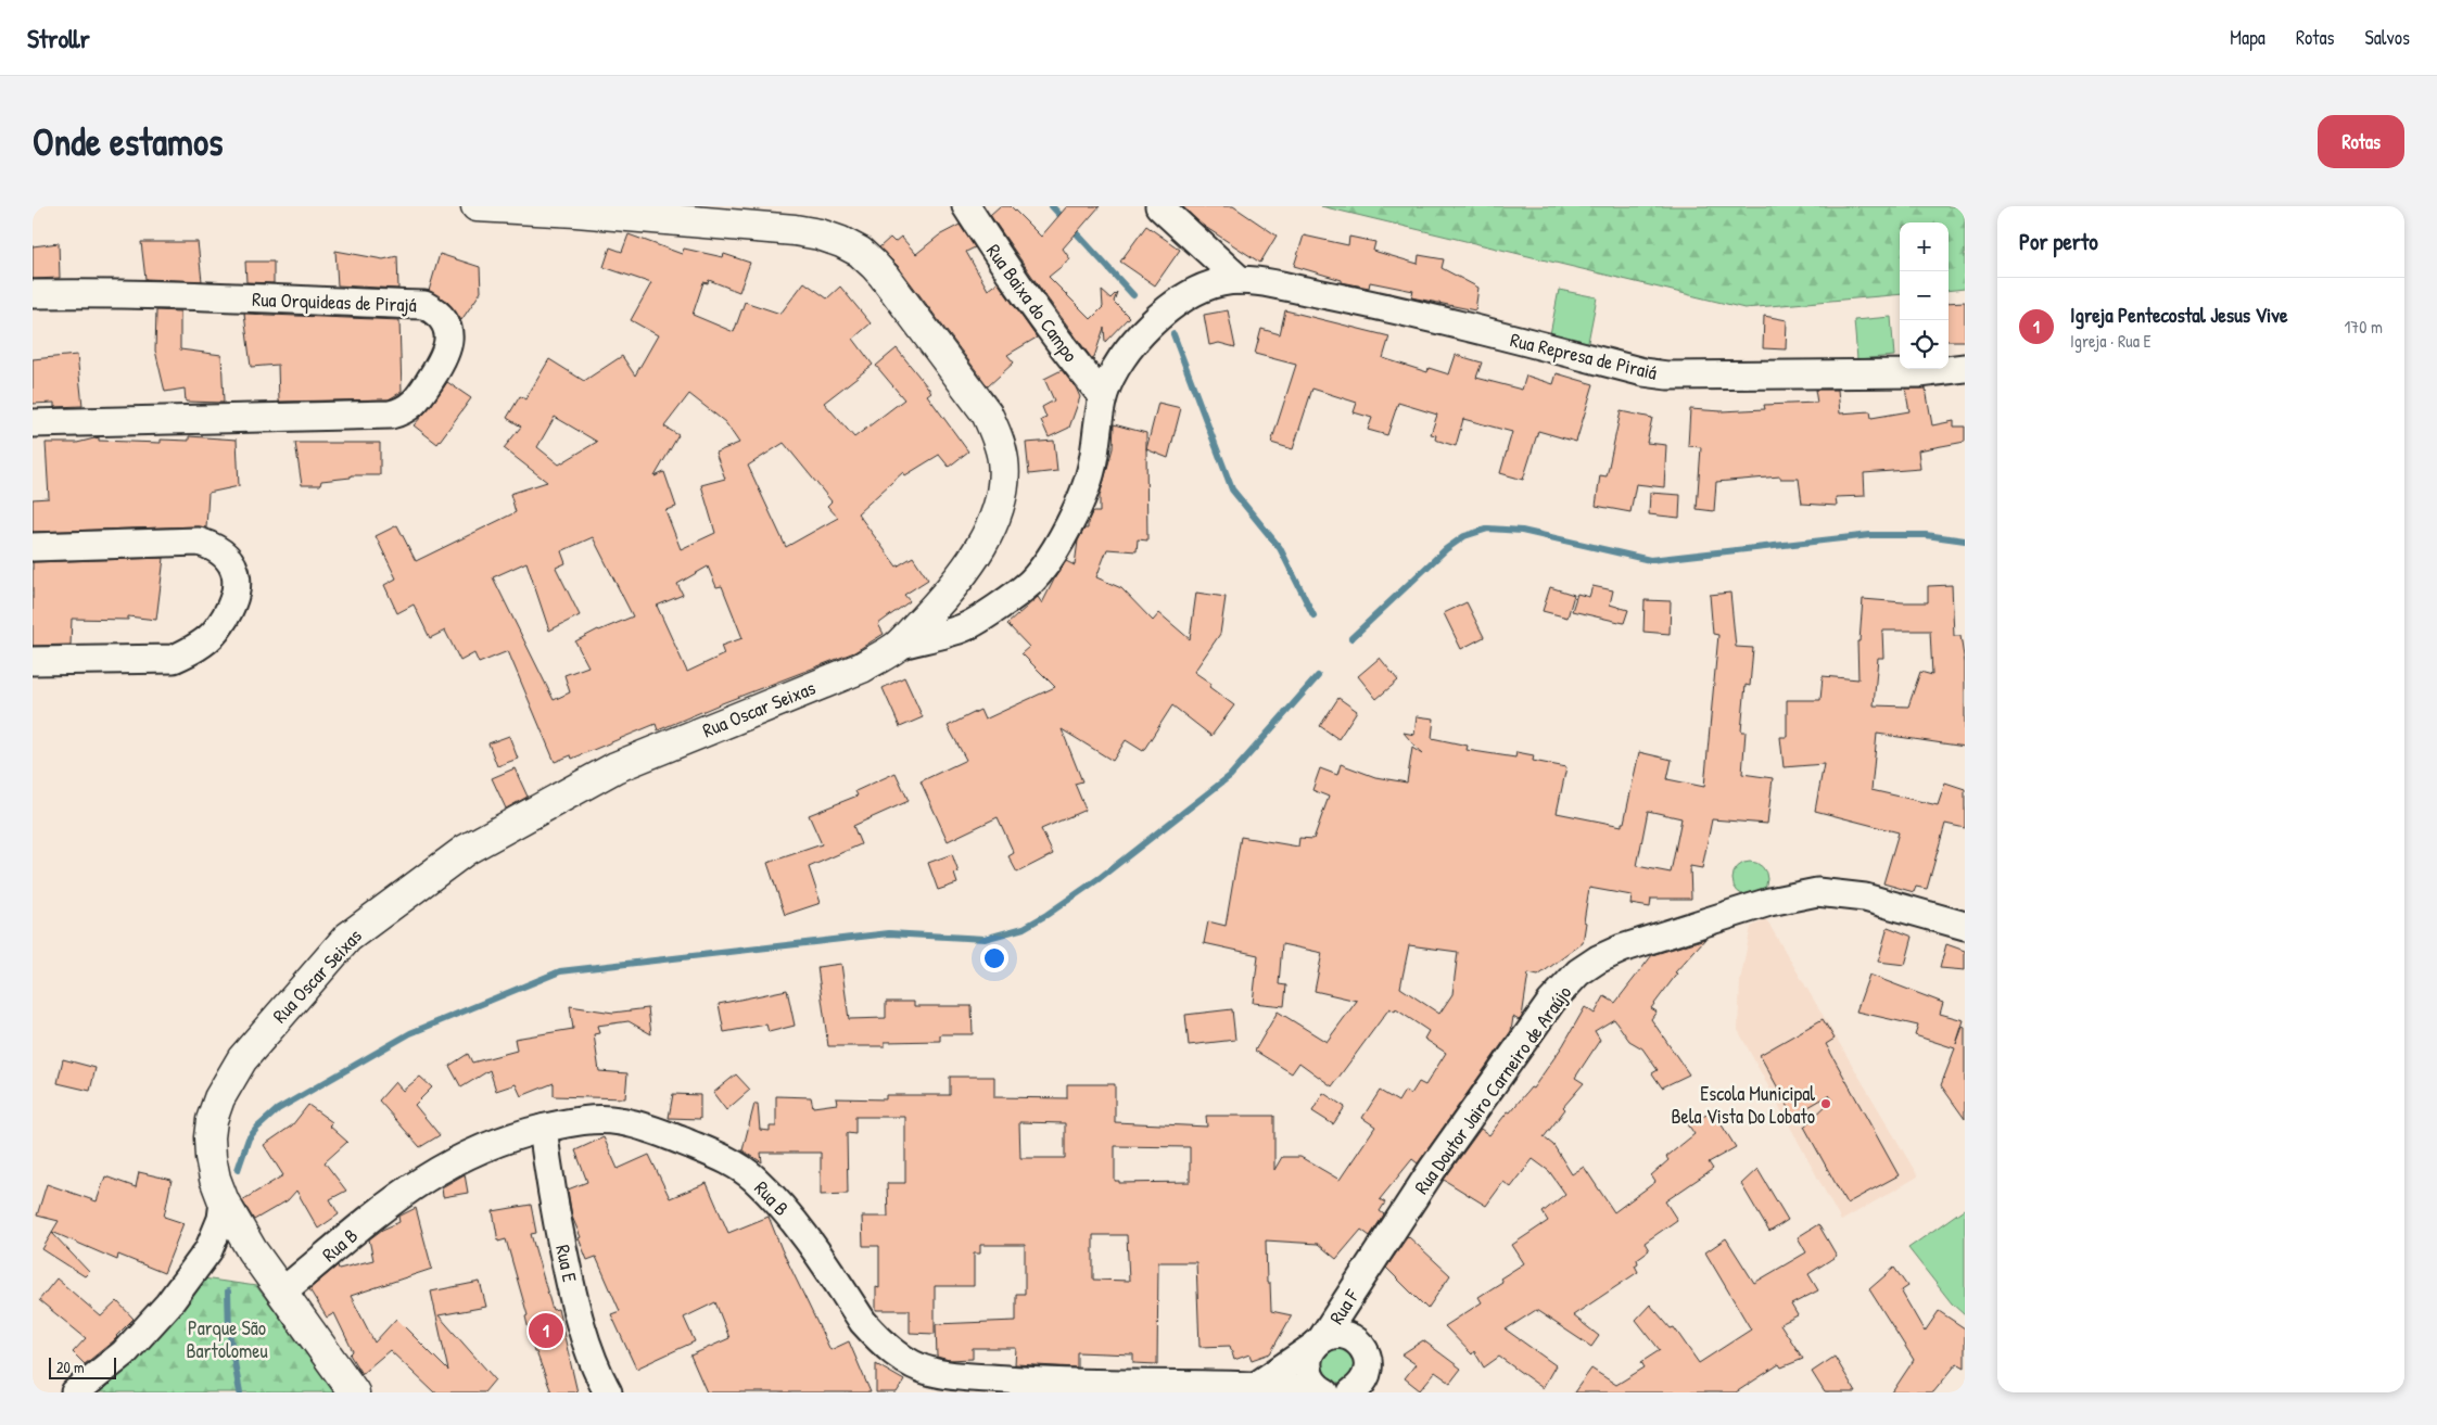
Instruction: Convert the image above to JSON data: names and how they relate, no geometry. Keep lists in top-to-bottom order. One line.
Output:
{"streets":{"main road":["Rua Oscar Seixas"],"street":["Rua Orquideas de Pirajá","Rua Baixa do Campo","Rua Represa de Piraiá","Rua Doutor Jairo Carneiro de Araújo","Rua B","Rua E","Rua F"]},"crossings":[["Rua Baixa do Campo","Rua Represa de Piraiá"],["Rua Represa de Piraiá","Rua Oscar Seixas"],["Rua Oscar Seixas","Rua B"],["Rua Doutor Jairo Carneiro de Araújo","Rua F"],["Rua B","Rua E"]],"parks":["Parque São Bartolomeu"],"places":["Escola Municipal Bela Vista Do Lobato"],"scale_bar":"20 m","page":{"header":"Strollr","nav":["Mapa","Rotas","Salvos"],"buttons":"Rotas","title":"Onde estamos","heading":"Por perto","map_buttons":["+","−"],"list":[{"mark":"1","name":"Igreja Pentecostal Jesus Vive","note":"Igreja · Rua E","value":"170 m"}],"pins":"1","scale":"20 m"}}
